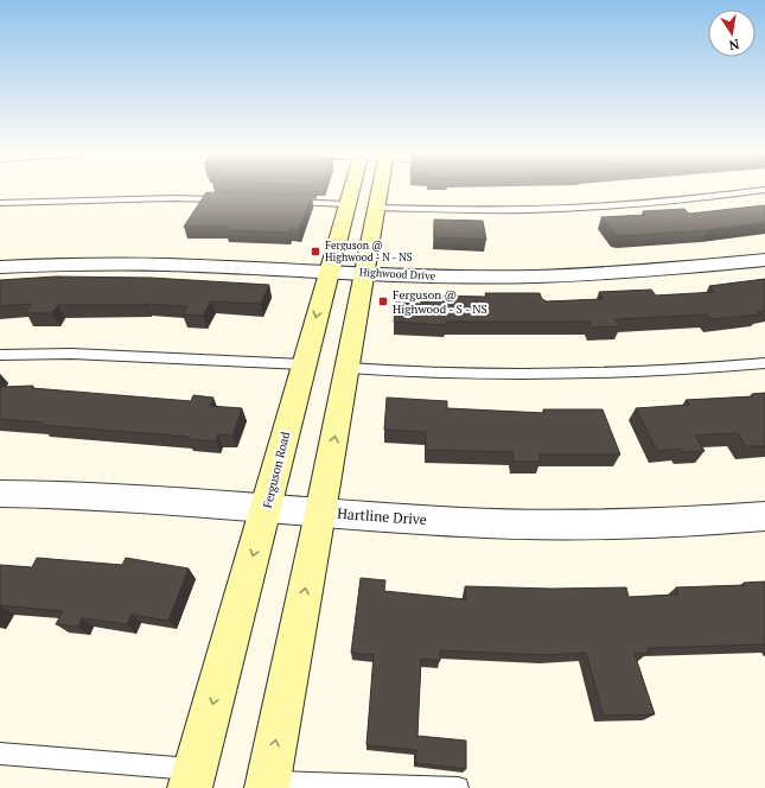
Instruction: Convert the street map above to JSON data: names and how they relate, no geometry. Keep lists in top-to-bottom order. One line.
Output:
{"streets":{"main road":["Ferguson Road"],"street":["Highwood Drive","Hartline Drive"]},"crossings":[["Highwood Drive","Ferguson Road"],["Ferguson Road","Hartline Drive"]],"places":{"transit":["Ferguson @ Highwood - N - NS","Ferguson @ Highwood - S - NS"]},"north":"bottom"}
